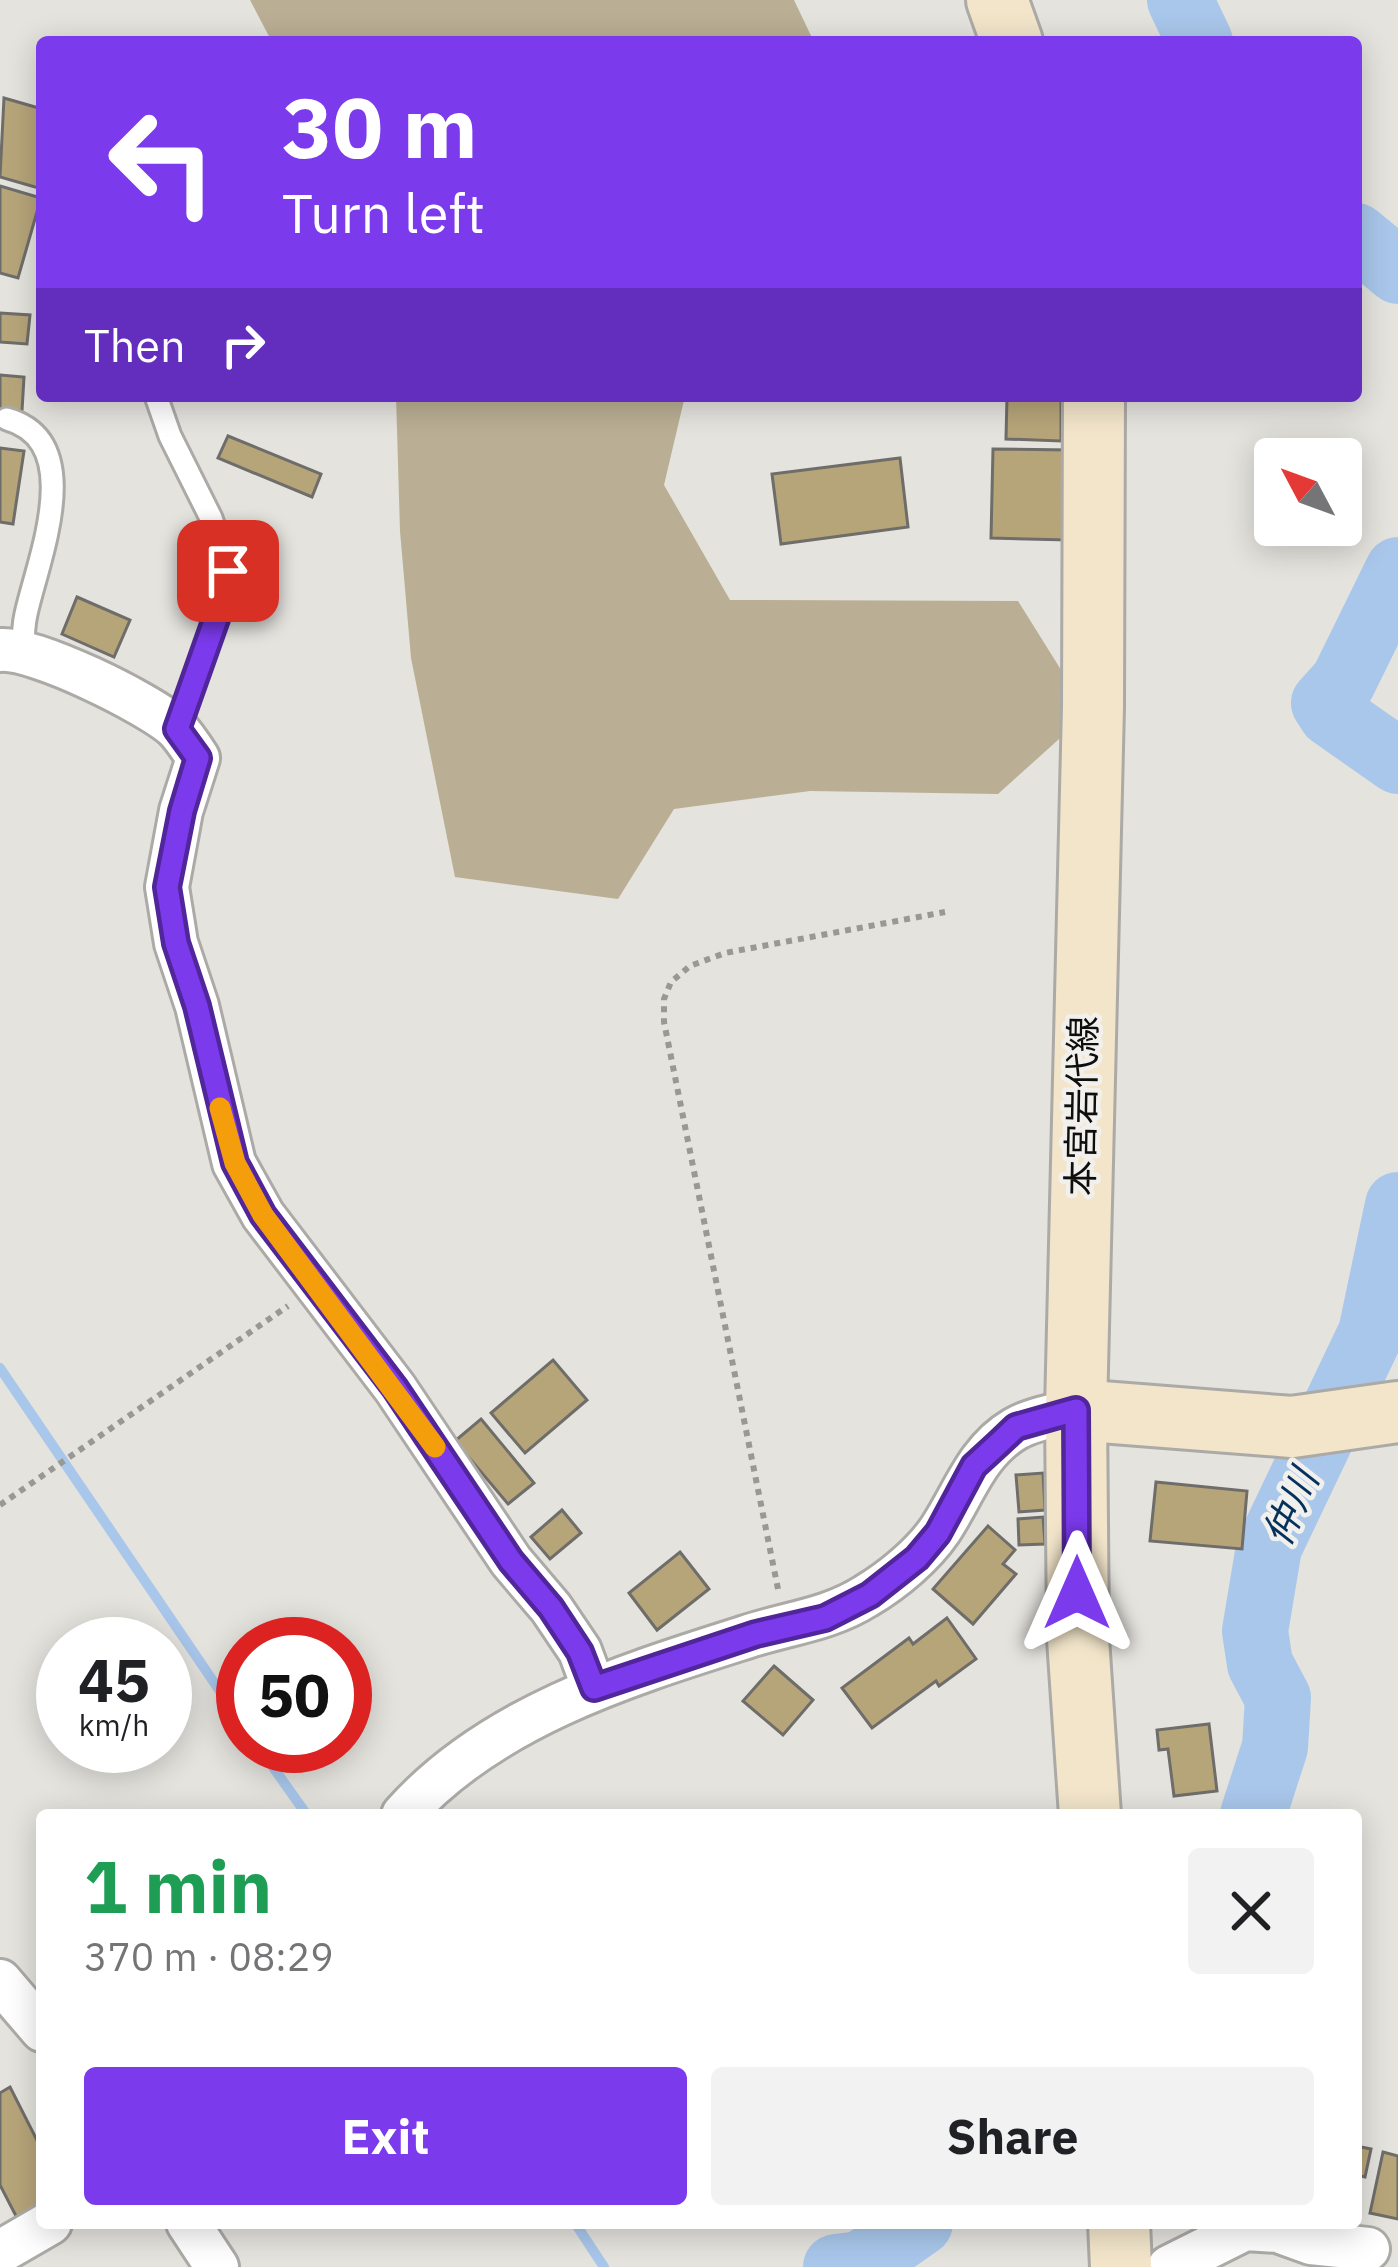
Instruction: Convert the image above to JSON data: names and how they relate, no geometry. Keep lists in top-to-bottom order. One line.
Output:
{"streets":{"main road":["本宮岩代線"]},"water":["仲川"],"north":"top left","page":{"turn":["30 m","Turn left"],"then":"Then","speed":"45 km/h","limit":"50","heading":["1 min","370 m · 08:29"],"buttons":["Exit","Share"]}}
